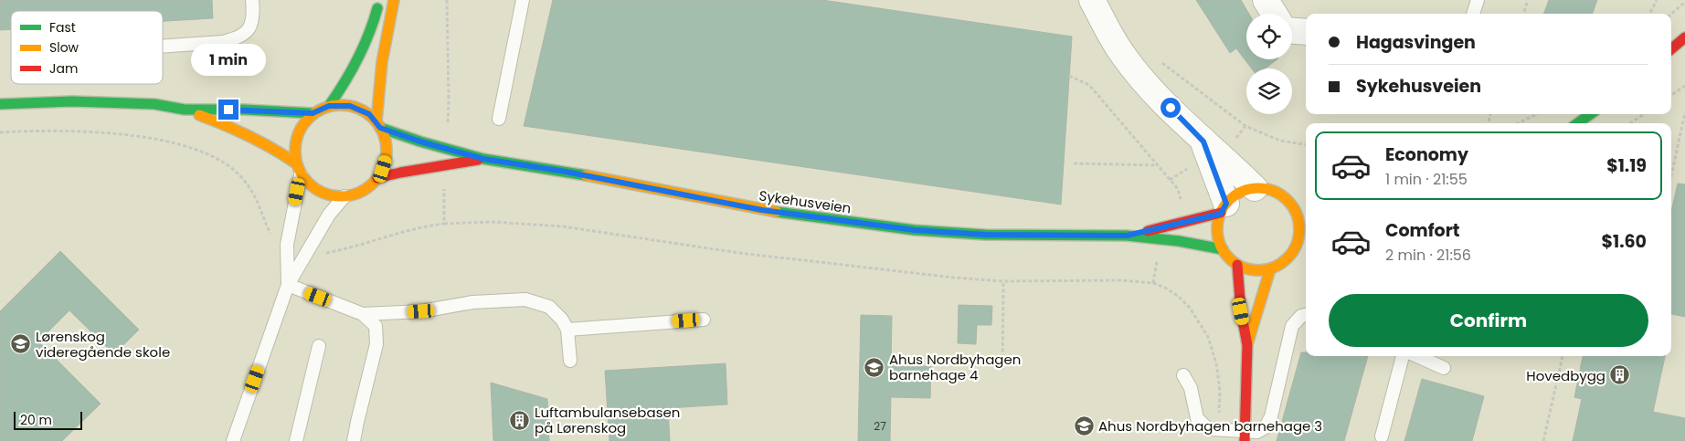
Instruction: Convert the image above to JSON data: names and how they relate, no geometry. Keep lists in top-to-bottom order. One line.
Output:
{"streets":{"main road":["Sykehusveien"]},"places":{"school or university":["Lørenskog videregående skole","Ahus Nordbyhagen barnehage 4","Ahus Nordbyhagen barnehage 3"],"building":["Hovedbygg","Luftambulansebasen på Lørenskog"]},"house_numbers":["27"],"legend":["Fast","Slow","Jam"],"scale_bar":"20 m","page":{"banner":["Hagasvingen","Sykehusveien"],"bubble":"1 min","list":[{"name":"Economy","note":"1 min · 21:55","value":"$1.19"},{"name":"Comfort","note":"2 min · 21:56","value":"$1.60"}],"buttons":"Confirm","scale":"20 m"}}
